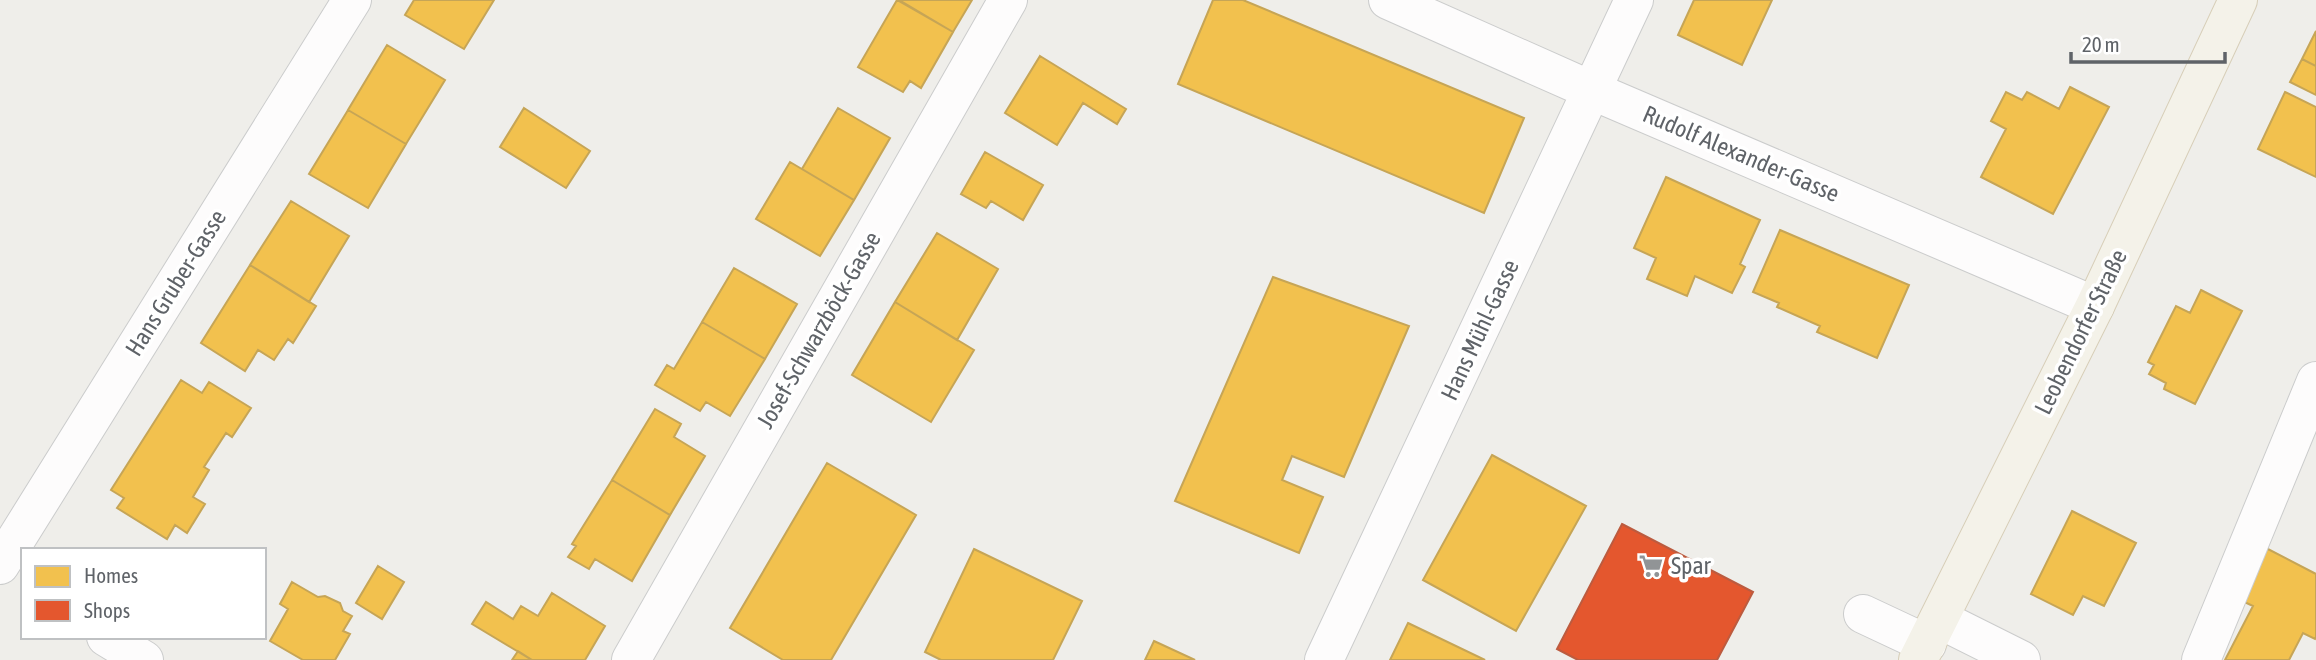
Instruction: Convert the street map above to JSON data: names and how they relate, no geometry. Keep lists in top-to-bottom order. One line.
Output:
{"streets":{"main road":["Leobendorfer Straße"],"street":["Rudolf Alexander-Gasse","Hans Gruber-Gasse","Josef-Schwarzböck-Gasse","Hans Mühl-Gasse"]},"crossings":[["Rudolf Alexander-Gasse","Hans Mühl-Gasse"],["Rudolf Alexander-Gasse","Leobendorfer Straße"]],"places":{"supermarket":["Spar"]},"legend":["Homes","Shops"],"scale_bar":"20 m"}
